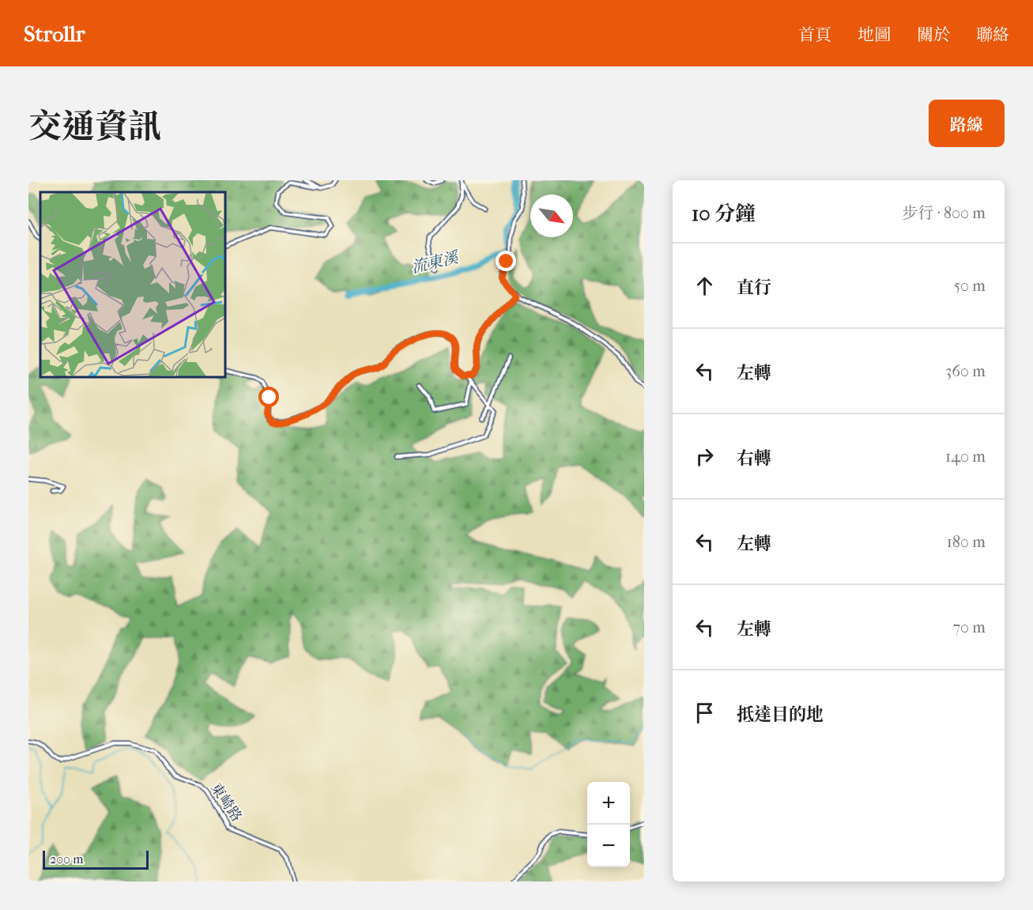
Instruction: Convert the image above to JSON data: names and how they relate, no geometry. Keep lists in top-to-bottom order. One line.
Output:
{"streets":{"street":["東崎路"]},"water":["流東溪"],"scale_bar":"200 m","north":"bottom right","page":{"header":"Strollr","nav":["首頁","地圖","關於","聯絡"],"title":"交通資訊","buttons":"路線","heading":["10 分鐘","步行 · 800 m"],"list":[["直行","50 m"],["左轉","360 m"],["右轉","140 m"],["左轉","180 m"],["左轉","70 m"],"抵達目的地"],"map_buttons":["+","−"],"scale":"200 m"}}
